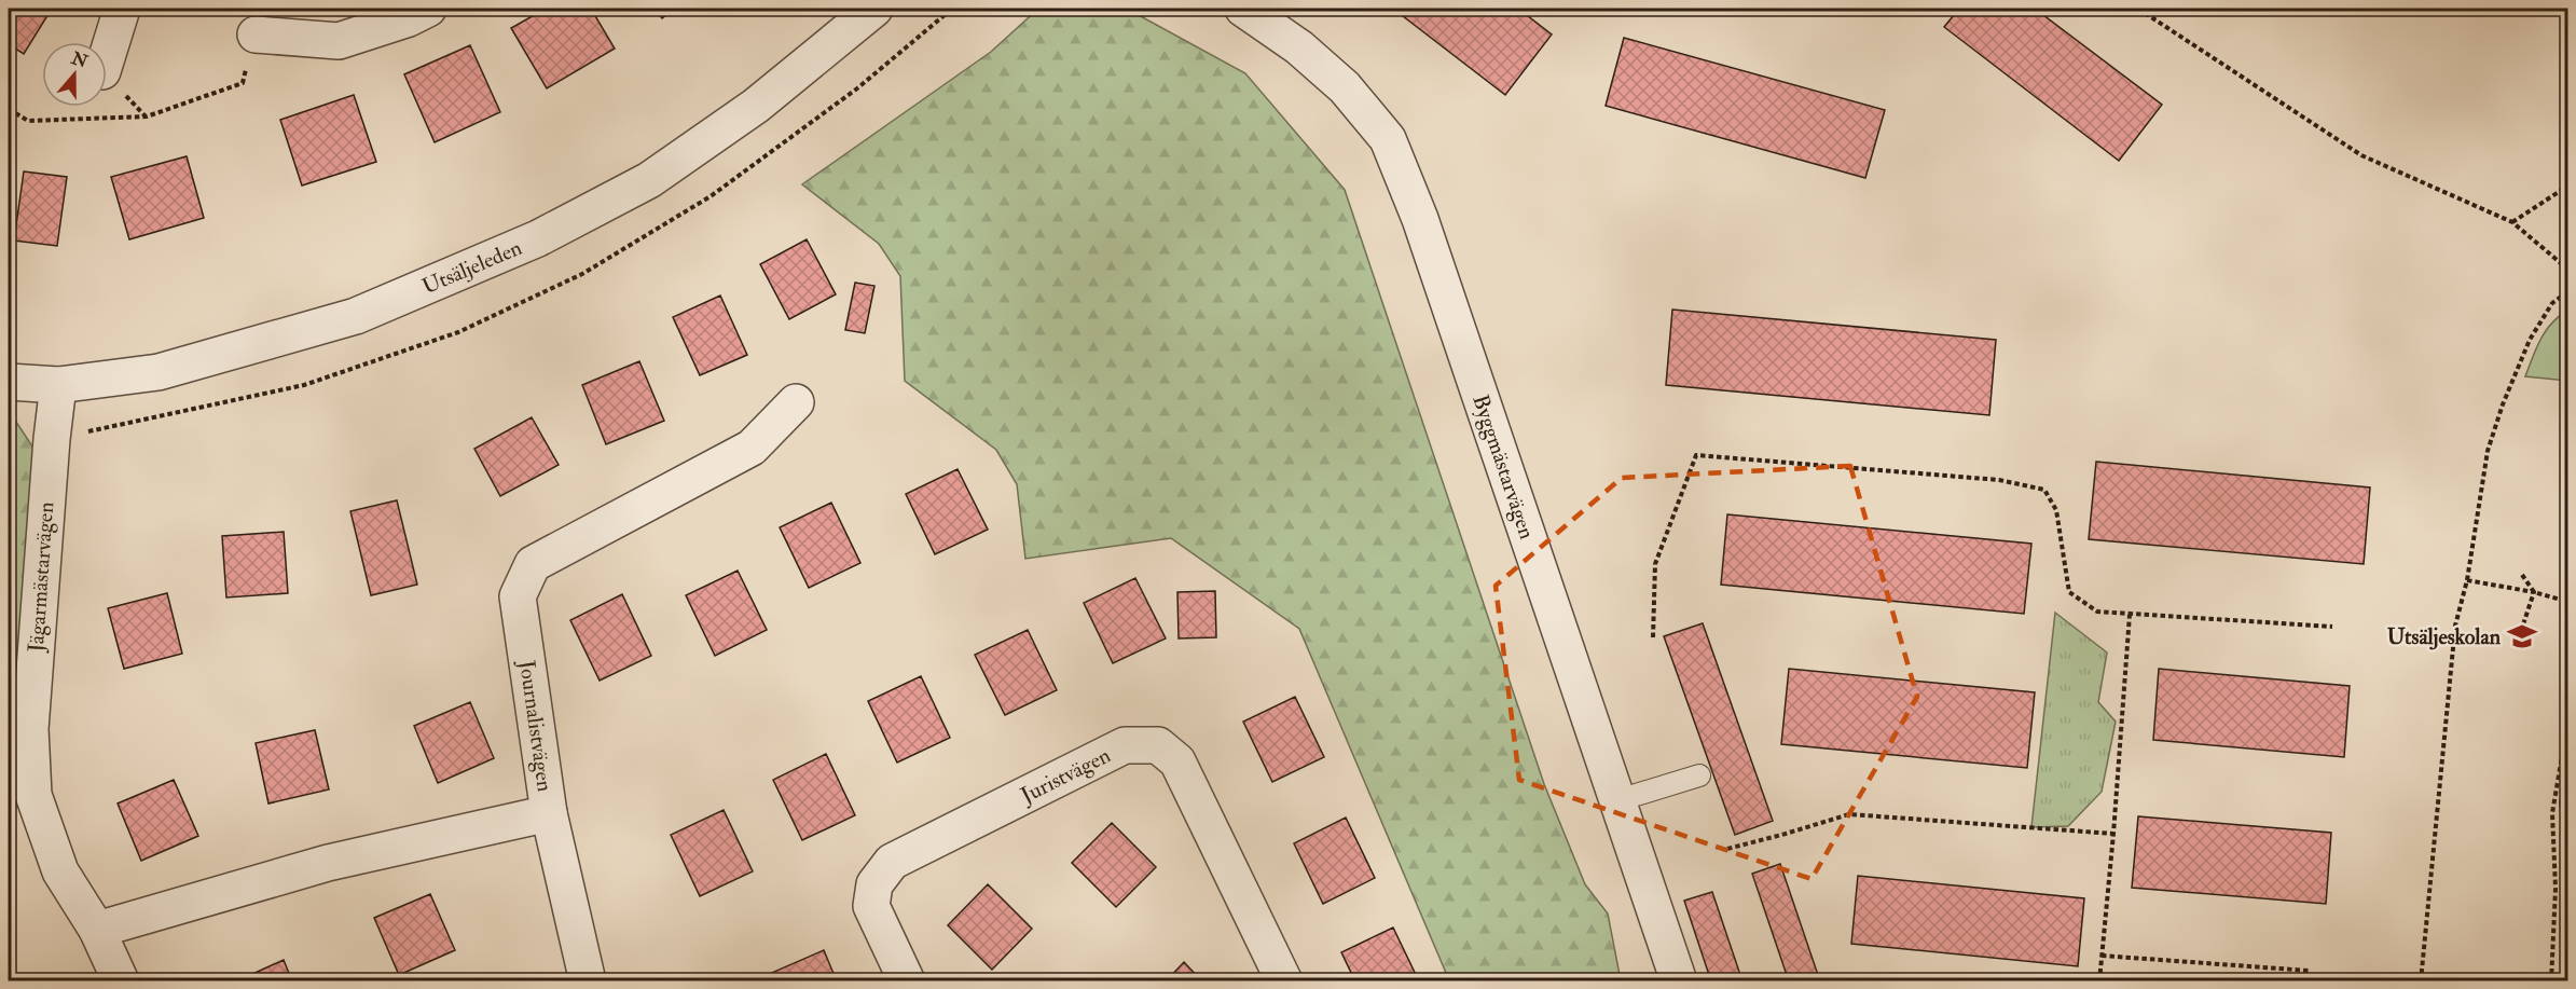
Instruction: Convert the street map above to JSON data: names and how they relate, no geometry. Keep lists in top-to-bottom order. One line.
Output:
{"streets":{"street":["Utsäljeleden","Byggmästarvägen","Jägarmästarvägen","Journalistvägen","Juristvägen"]},"crossings":[["Utsäljeleden","Jägarmästarvägen"],["Jägarmästarvägen","Journalistvägen"]],"places":{"school or university":["Utsäljeskolan"]},"north":"top"}
